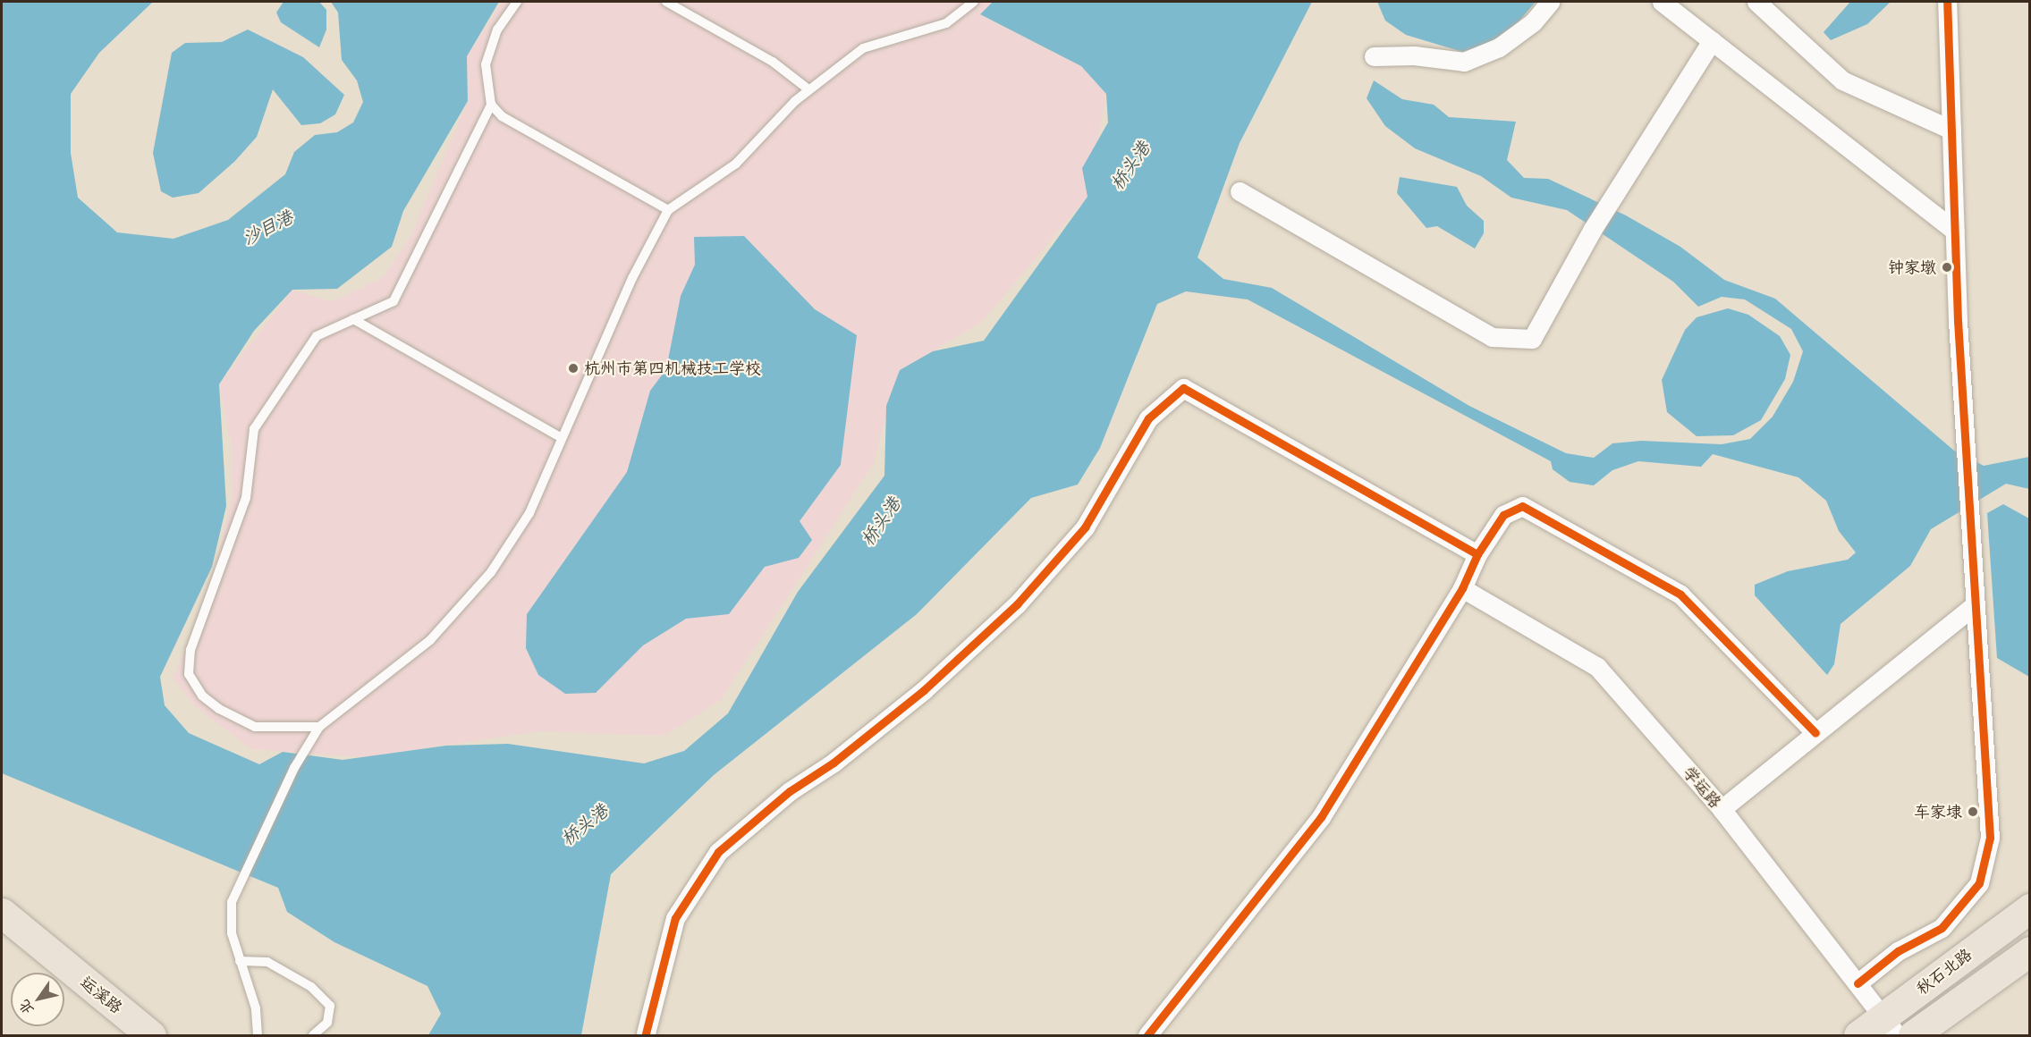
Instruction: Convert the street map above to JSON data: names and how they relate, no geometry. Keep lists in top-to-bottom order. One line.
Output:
{"streets":{"main road":["秋石北路","运溪路"],"street":["学运路"]},"crossings":[["学运路","秋石北路"]],"water":["桥头港","沙目港"],"places":["钟家墩","杭州市第四机械技工学校","车家埭"],"north":"bottom left"}
